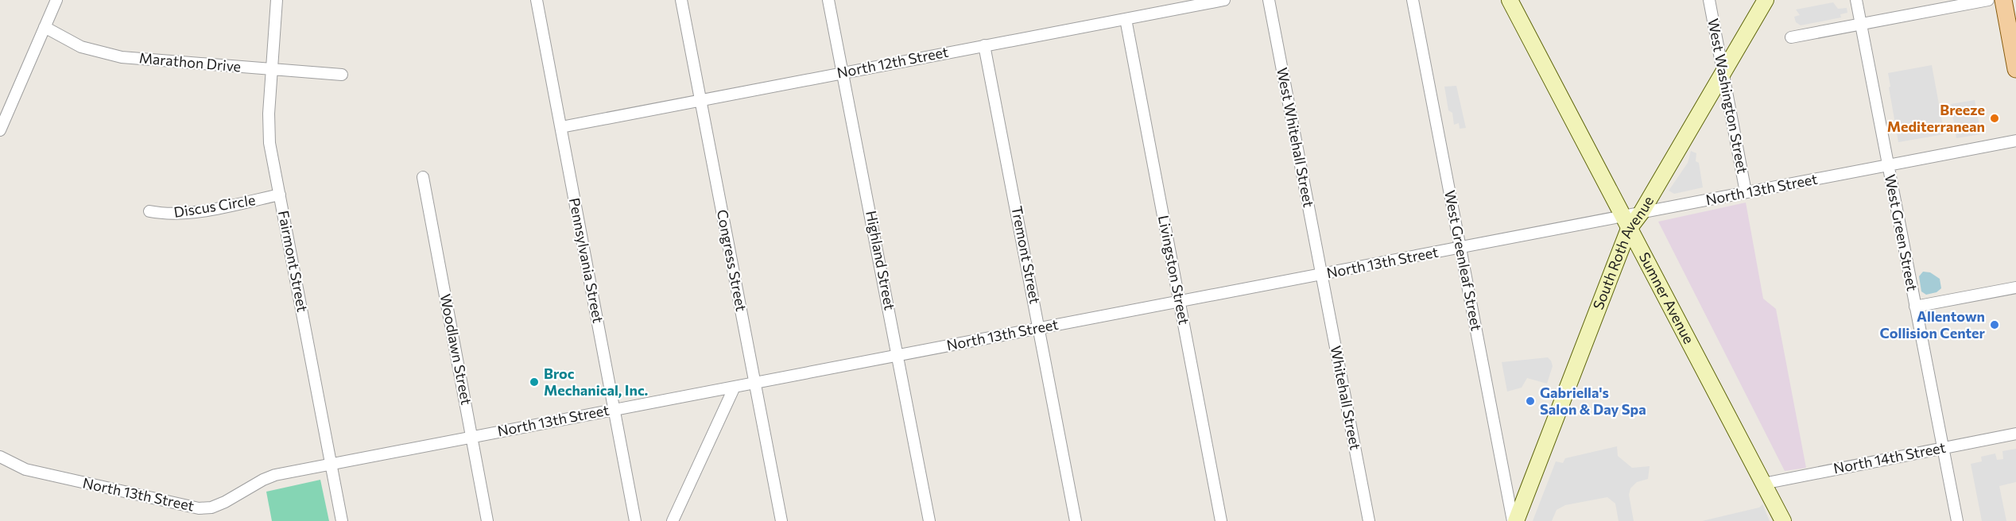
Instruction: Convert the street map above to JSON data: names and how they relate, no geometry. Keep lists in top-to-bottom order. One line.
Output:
{"streets":{"main road":["South Roth Avenue","Sumner Avenue"],"street":["Marathon Drive","North 12th Street","West Washington Street","West Whitehall Street","North 13th Street","Discus Circle","West Green Street","Tremont Street","Pennsylvania Street","Congress Street","Highland Street","West Greenleaf Street","Fairmont Street","Livingston Street","Woodlawn Street","Whitehall Street","North 14th Street"]},"crossings":[["Marathon Drive","Fairmont Street"],["North 12th Street","Tremont Street"],["North 12th Street","Pennsylvania Street"],["North 12th Street","Congress Street"],["North 12th Street","Highland Street"],["North 12th Street","Livingston Street"],["West Washington Street","North 13th Street"],["West Washington Street","South Roth Avenue"],["West Whitehall Street","North 13th Street"],["West Whitehall Street","Whitehall Street"],["North 13th Street","West Green Street"],["North 13th Street","South Roth Avenue"],["North 13th Street","Tremont Street"],["North 13th Street","Pennsylvania Street"],["North 13th Street","Congress Street"],["North 13th Street","Highland Street"],["North 13th Street","West Greenleaf Street"],["North 13th Street","Fairmont Street"],["North 13th Street","Livingston Street"],["North 13th Street","Sumner Avenue"],["North 13th Street","Woodlawn Street"],["North 13th Street","Whitehall Street"],["Discus Circle","Fairmont Street"],["West Green Street","North 14th Street"],["South Roth Avenue","Sumner Avenue"],["Sumner Avenue","North 14th Street"]],"places":["Breeze Mediterranean","Allentown Collision Center","Broc Mechanical, Inc.","Gabriella's Salon & Day Spa"]}
